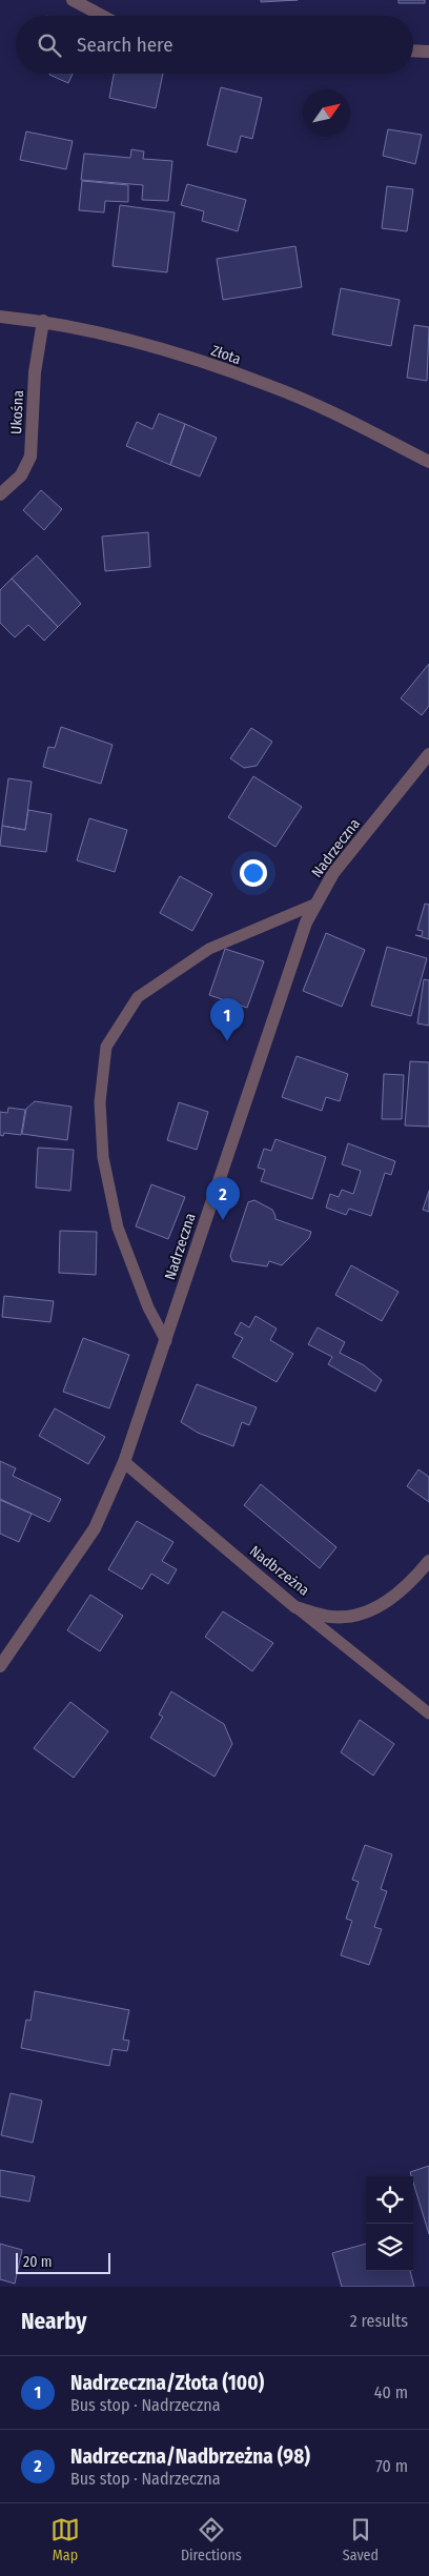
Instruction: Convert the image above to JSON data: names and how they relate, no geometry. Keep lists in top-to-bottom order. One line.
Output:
{"streets":{"street":["Złota","Ukośna","Nadrzeczna","Nadbrzeżna"]},"crossings":[["Złota","Ukośna"],["Nadrzeczna","Nadbrzeżna"]],"scale_bar":"20 m","north":"top right","page":{"search":"Search here","pins":["1","2"],"scale":"20 m","heading":["Nearby","2 results"],"list":[{"mark":"1","name":"Nadrzeczna/Złota (100)","note":"Bus stop · Nadrzeczna","value":"40 m"},{"mark":"2","name":"Nadrzeczna/Nadbrzeżna (98)","note":"Bus stop · Nadrzeczna","value":"70 m"}],"nav":["Map","Directions","Saved"]}}
